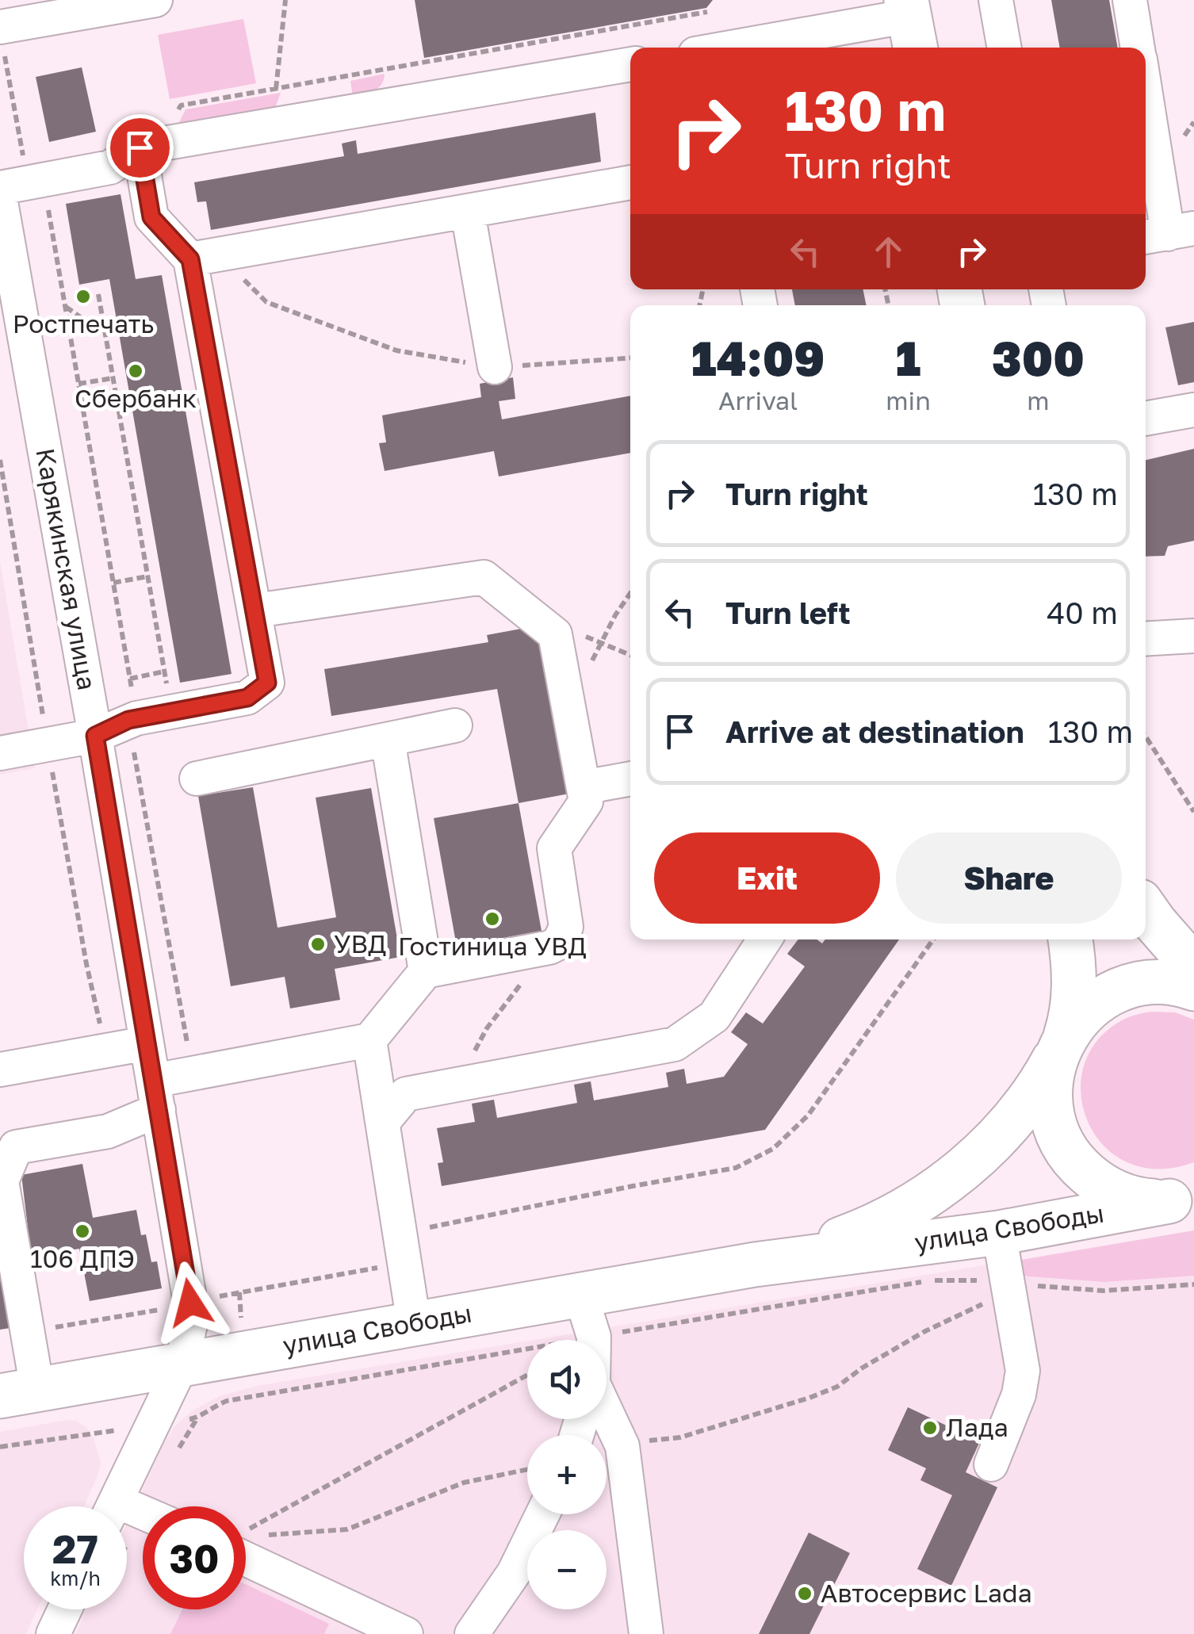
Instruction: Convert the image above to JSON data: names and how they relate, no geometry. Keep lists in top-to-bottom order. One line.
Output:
{"streets":{"main road":["улица Свободы"],"street":["Карякинская улица"]},"crossings":[["Карякинская улица","улица Свободы"]],"places":["Ростпечать","Сбербанк","Гостиница УВД","УВД","106 ДПЭ","Лада","Автосервис Lada"],"page":{"turn":["130 m","Turn right"],"eta":["14:09","Arrival","1","min","300","m"],"list":[{"name":"Turn right","value":"130 m"},{"name":"Turn left","value":"40 m"},{"name":"Arrive at destination","value":"130 m"}],"buttons":["Exit","Share"],"map_buttons":["+","−"],"speed":"27 km/h","limit":"30"}}
